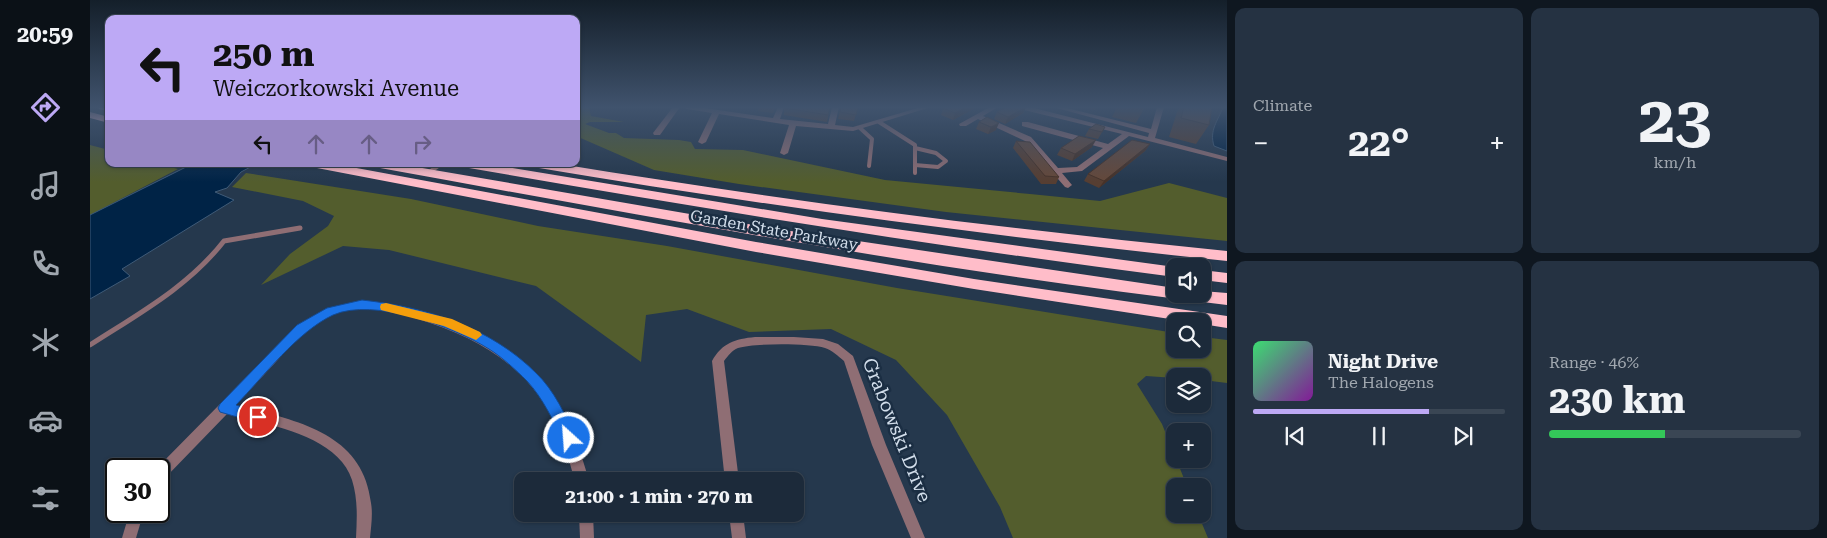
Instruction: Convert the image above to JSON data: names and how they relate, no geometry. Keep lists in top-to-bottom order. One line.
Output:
{"streets":{"highway":["Garden State Parkway"],"street":["Grabowski Drive"]},"page":{"tabs":"20:59","tile":["Climate",["23","km/h"],["Range · 46%","230 km"]],"turn":["250 m","Weiczorkowski Avenue"],"heat":["−","22°","+"],"map_buttons":["+","−"],"song":["Night Drive","The Halogens"],"limit":"30","trip":"21:00 · 1 min · 270 m"}}
